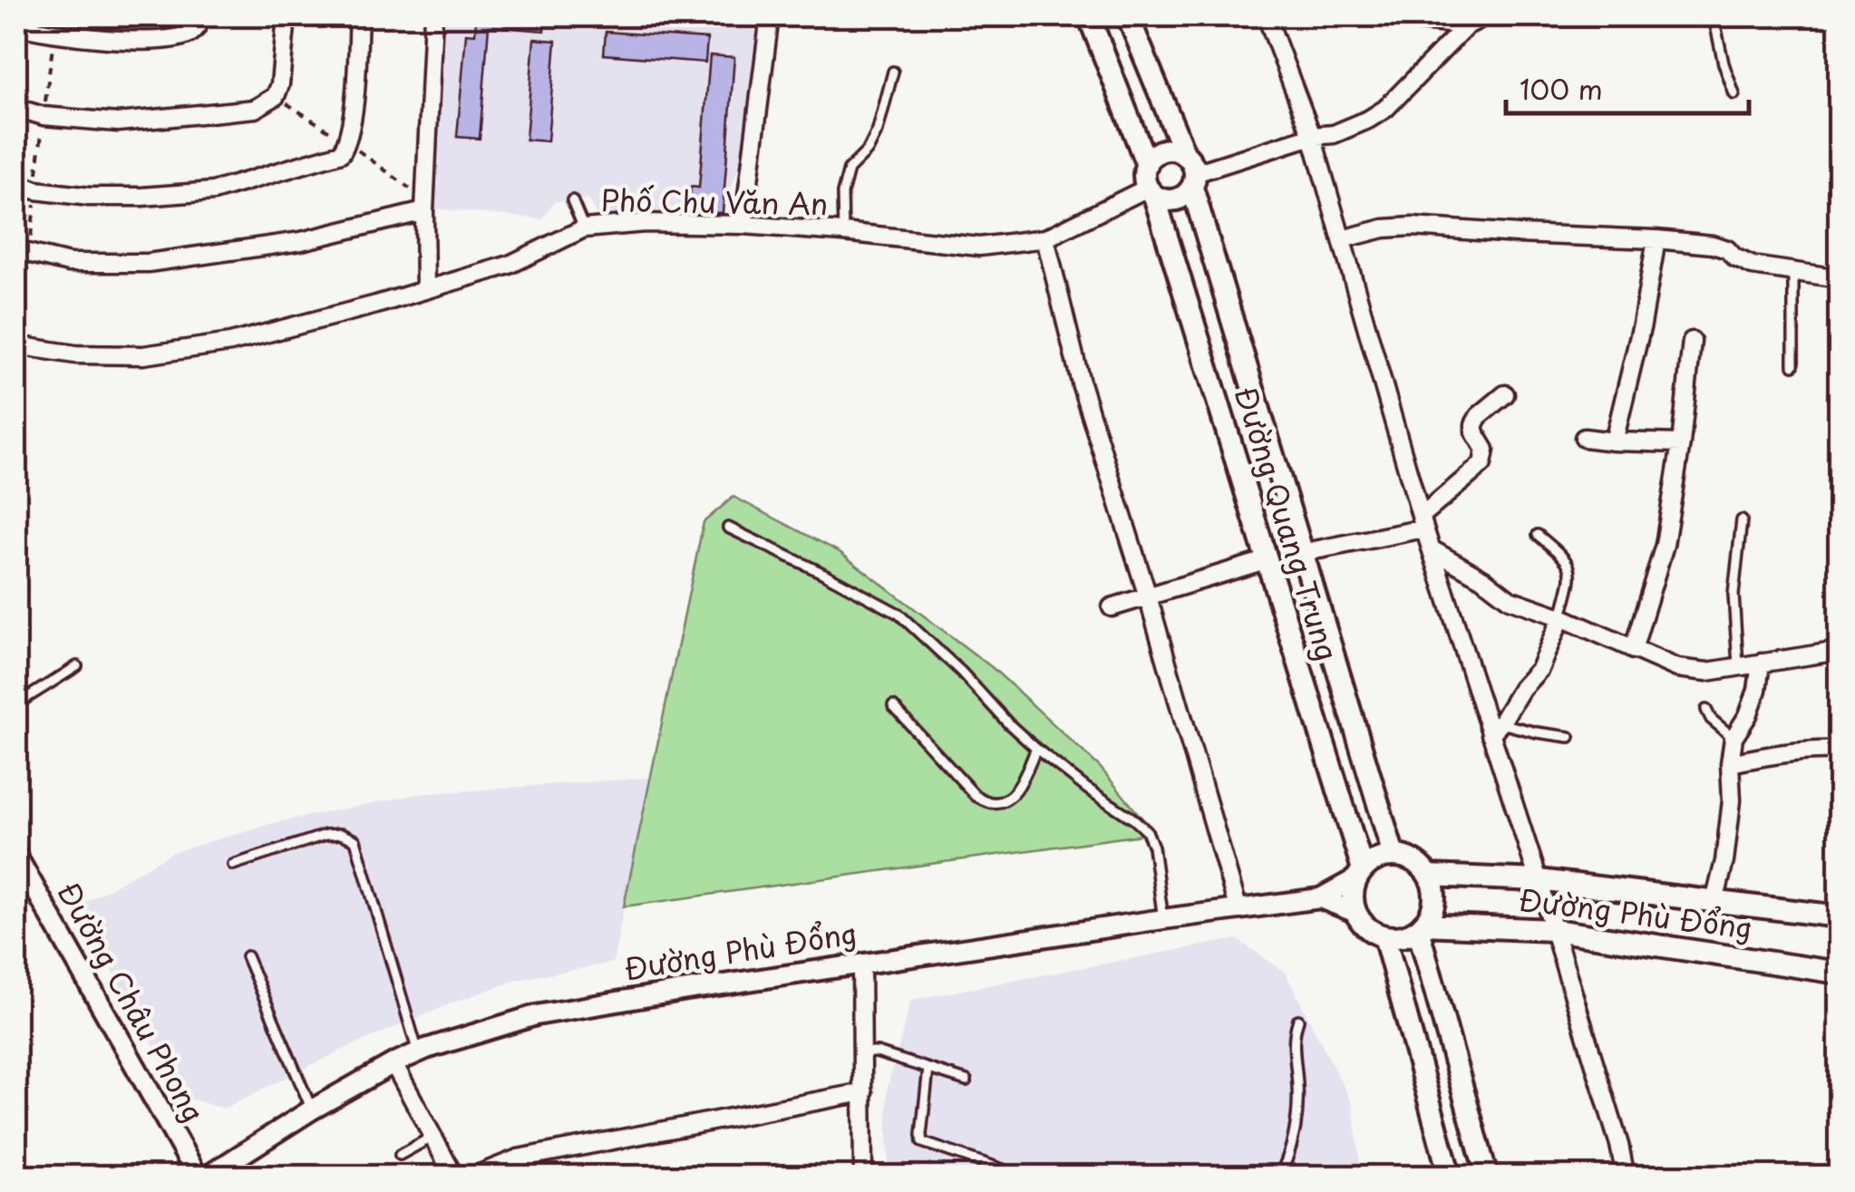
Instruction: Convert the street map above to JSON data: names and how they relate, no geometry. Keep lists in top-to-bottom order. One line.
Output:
{"streets":{"main road":["Đường Quang Trung","Đường Phù Đổng"],"street":["Phố Chu Văn An","Đường Châu Phong"]},"crossings":[["Phố Chu Văn An","Đường Quang Trung"],["Đường Quang Trung","Đường Phù Đổng"]],"scale_bar":"100 m"}
